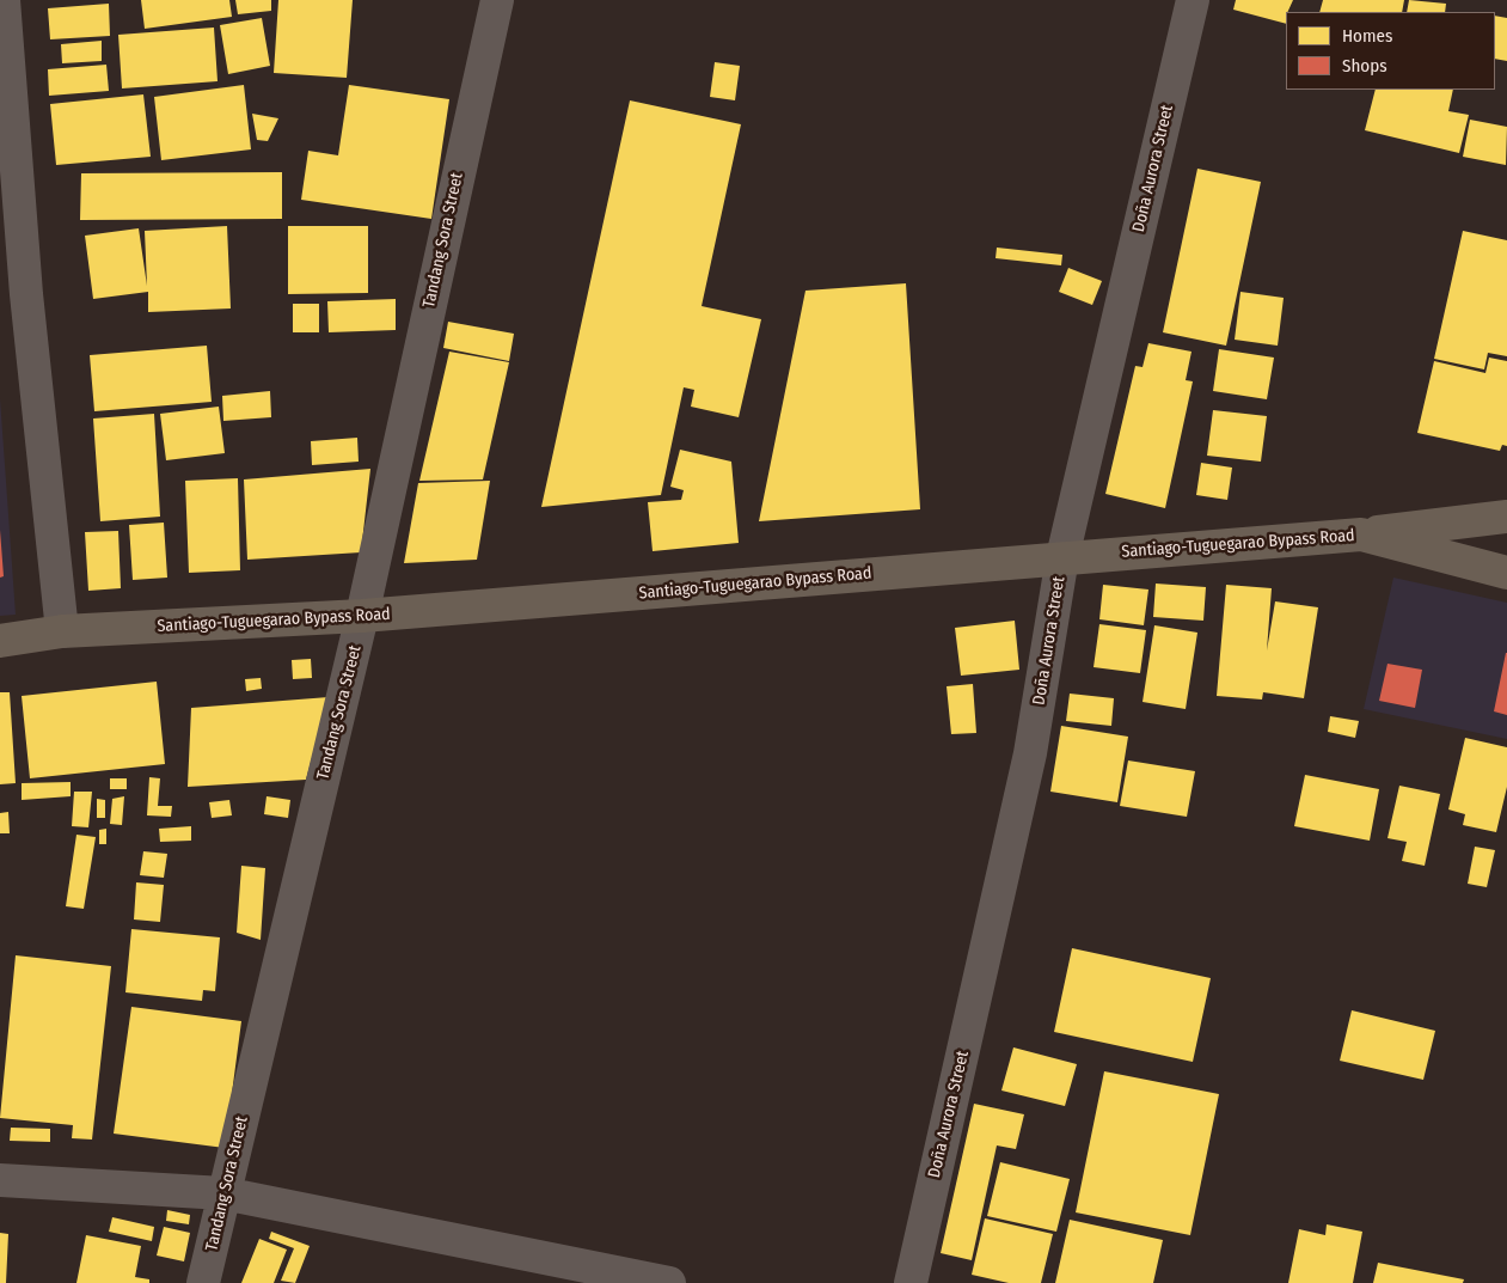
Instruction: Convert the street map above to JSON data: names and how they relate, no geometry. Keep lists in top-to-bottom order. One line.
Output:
{"streets":{"highway":["Santiago-Tuguegarao Bypass Road"],"street":["Doña Aurora Street","Tandang Sora Street"]},"crossings":[["Doña Aurora Street","Santiago-Tuguegarao Bypass Road"],["Tandang Sora Street","Santiago-Tuguegarao Bypass Road"]],"legend":["Homes","Shops"]}
